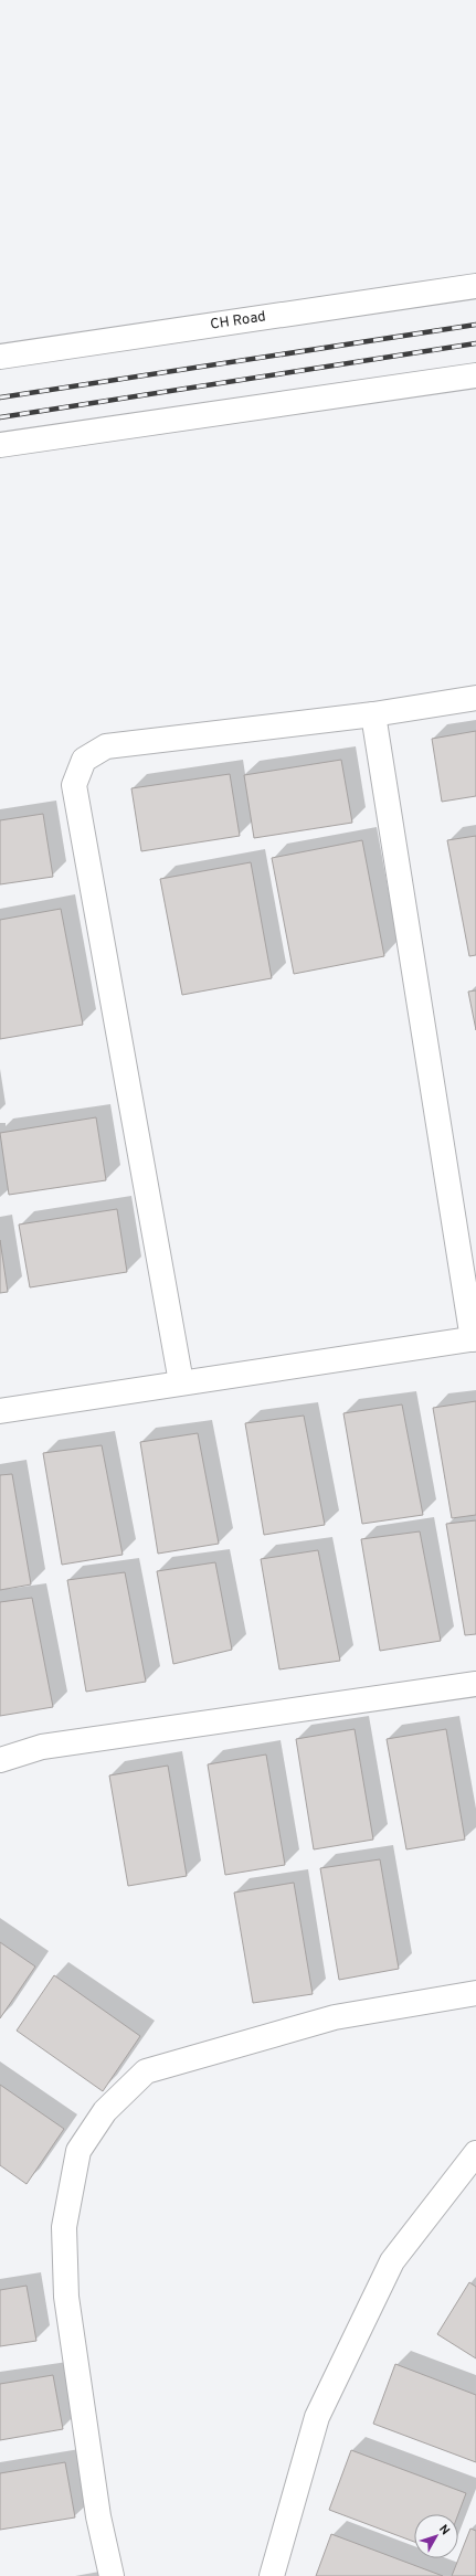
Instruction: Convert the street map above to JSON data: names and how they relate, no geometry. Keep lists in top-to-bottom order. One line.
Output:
{"streets":{"street":["CH Road"]},"north":"top right"}
